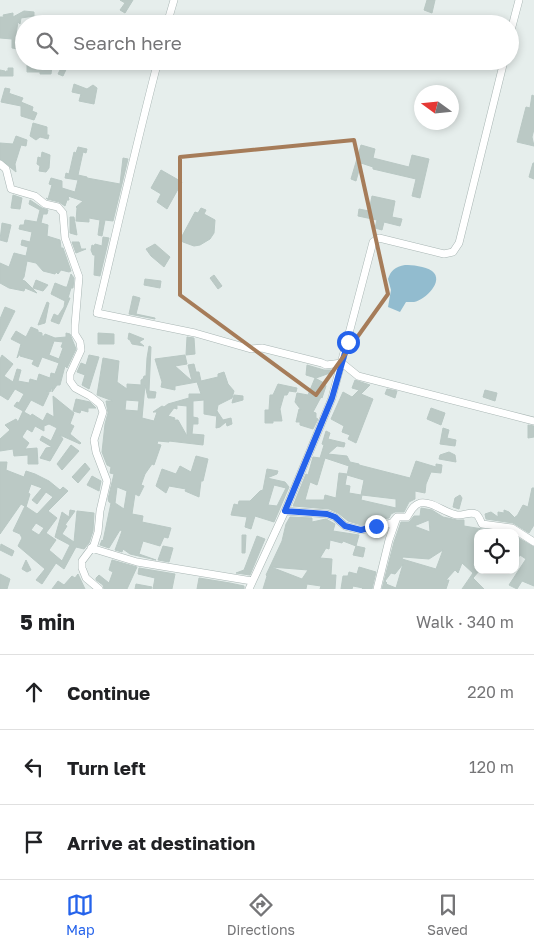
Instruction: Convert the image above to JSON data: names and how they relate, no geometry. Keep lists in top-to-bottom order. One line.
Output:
{"north":"left","page":{"search":"Search here","heading":["5 min","Walk · 340 m"],"list":[["Continue","220 m"],["Turn left","120 m"],"Arrive at destination"],"nav":["Map","Directions","Saved"]}}
